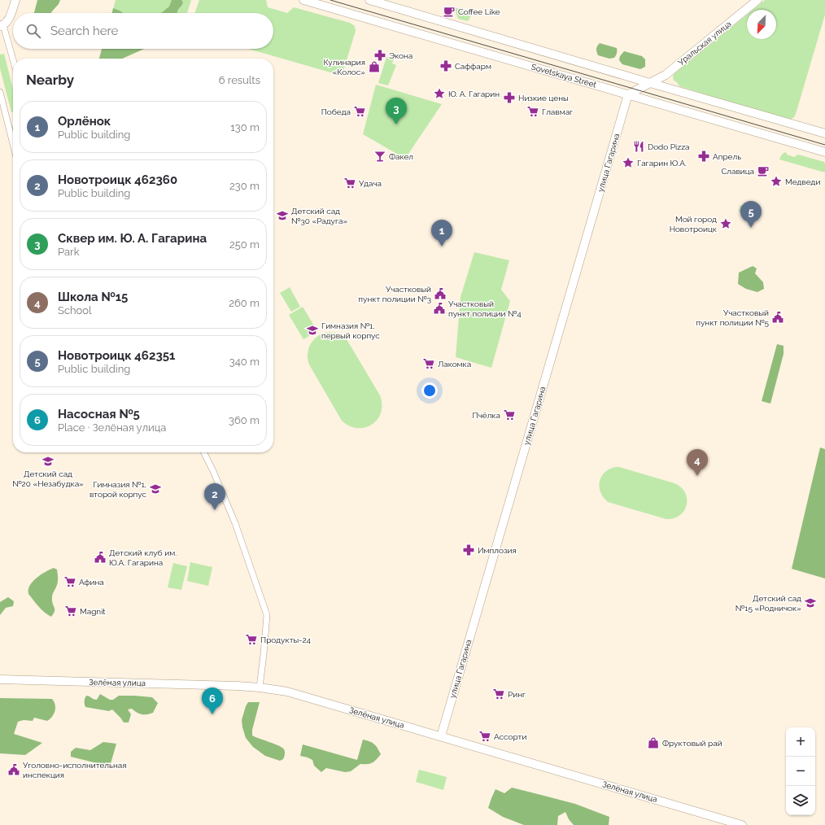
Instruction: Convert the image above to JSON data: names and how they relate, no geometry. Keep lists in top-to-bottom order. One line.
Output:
{"streets":{"main road":["Уральская улица","Sovetskaya Street","улица Гагарина","Зелёная улица"]},"crossings":[["Уральская улица","Sovetskaya Street"],["Уральская улица","улица Гагарина"],["Sovetskaya Street","улица Гагарина"],["улица Гагарина","Зелёная улица"]],"places":{"cafe":["Coffee Like","Славица"],"pharmacy":["Экона","Саффарм","Низкие цены","Апрель","Имплозия"],"shop":["Кулинария «Колос»","Фруктовый рай"],"place":["Ю. А. Гагарин","Гагарин Ю.А.","Медведи","Мой город Новотроицк"],"supermarket":["Победа","Главмаг","Удача","Лакомка","Пчёлка","Афина","Magnit","Продукты-24","Ринг","Ассорти"],"restaurant":["Dodo Pizza"],"bar":["Факел"],"school or university":["Детский сад №30 «Радуга»","Гимназия №1, первый корпус","Детский сад №20 «Незабудка»","Гимназия №1, второй корпус","Детский сад №15 «Родничок»"],"public building":["Участковый пункт полиции №3","Участковый пункт полиции №4","Участковый пункт полиции №5","Детский клуб им. Ю.А. Гагарина","Уголовно-исполнительная инспекция"]},"north":"bottom left","page":{"search":"Search here","heading":["Nearby","6 results"],"pins":["3","5","1","4","2","6"],"list":[{"mark":"1","name":"Орлёнок","note":"Public building","value":"130 m"},{"mark":"2","name":"Новотроицк 462360","note":"Public building","value":"230 m"},{"mark":"3","name":"Сквер им. Ю. А. Гагарина","note":"Park","value":"250 m"},{"mark":"4","name":"Школа №15","note":"School","value":"260 m"},{"mark":"5","name":"Новотроицк 462351","note":"Public building","value":"340 m"},{"mark":"6","name":"Насосная №5","note":"Place · Зелёная улица","value":"360 m"}],"map_buttons":["+","−"]}}
